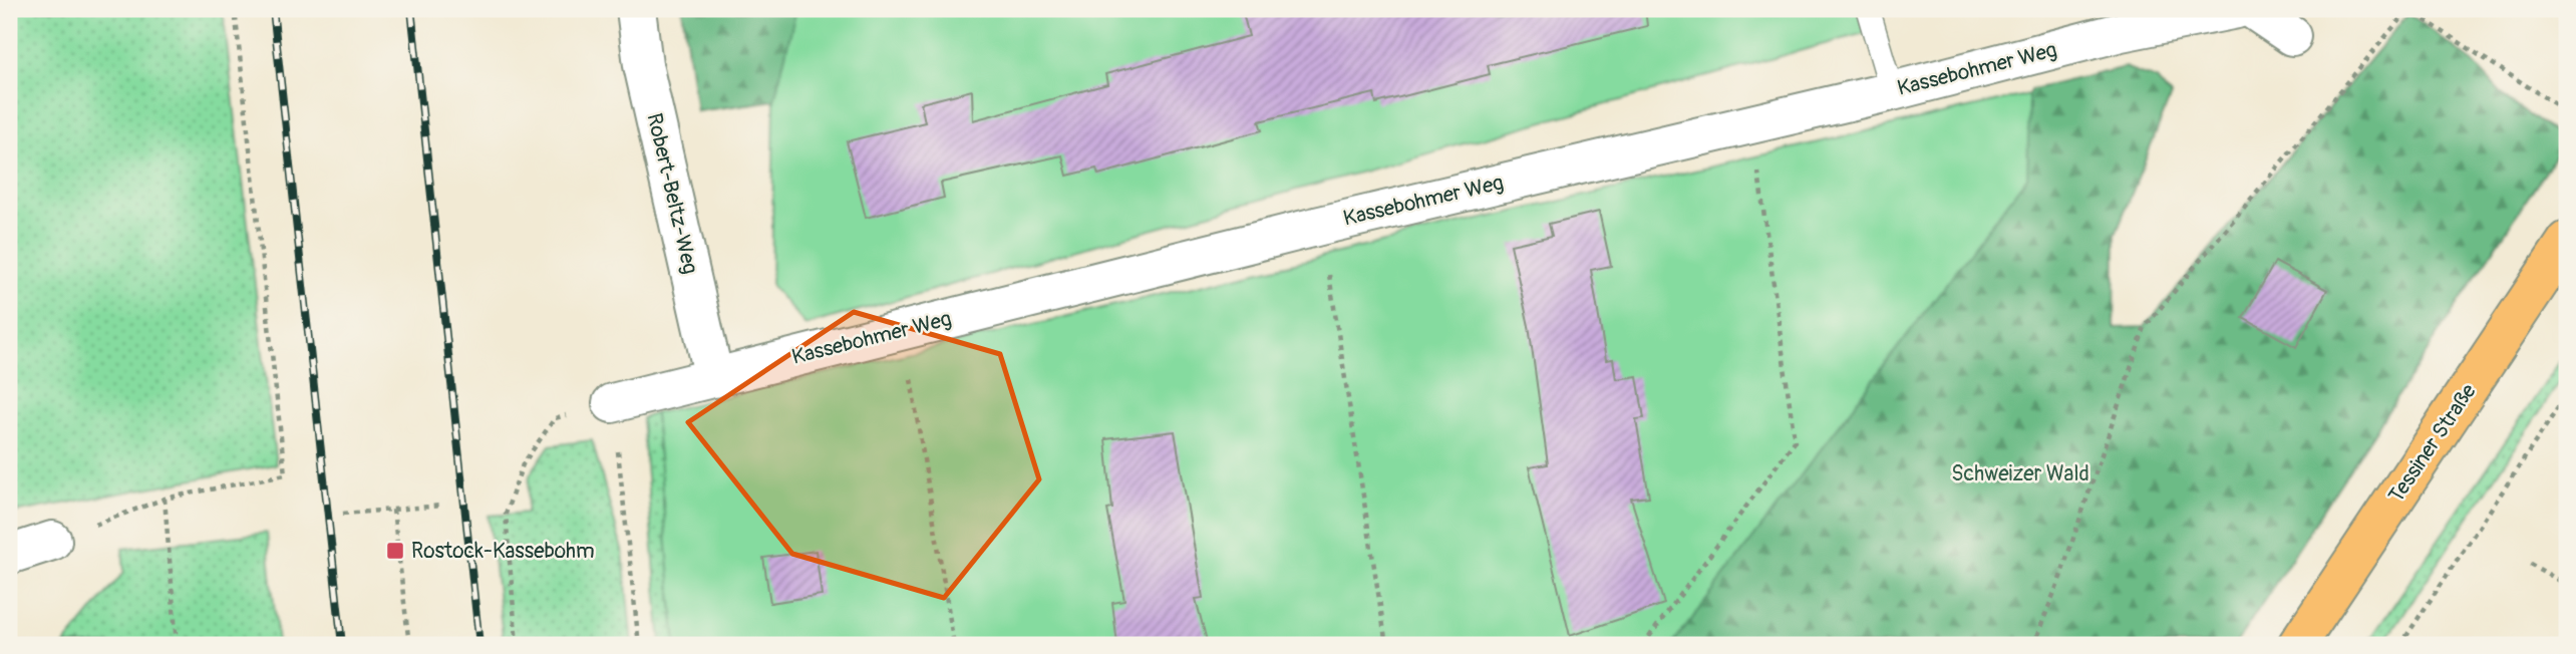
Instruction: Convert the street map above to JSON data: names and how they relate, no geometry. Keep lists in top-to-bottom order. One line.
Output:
{"streets":{"main road":["Tessiner Straße"],"street":["Kassebohmer Weg","Robert-Beltz-Weg"]},"crossings":[["Kassebohmer Weg","Robert-Beltz-Weg"]],"parks":["Schweizer Wald"],"places":{"transit":["Rostock-Kassebohm"]}}
